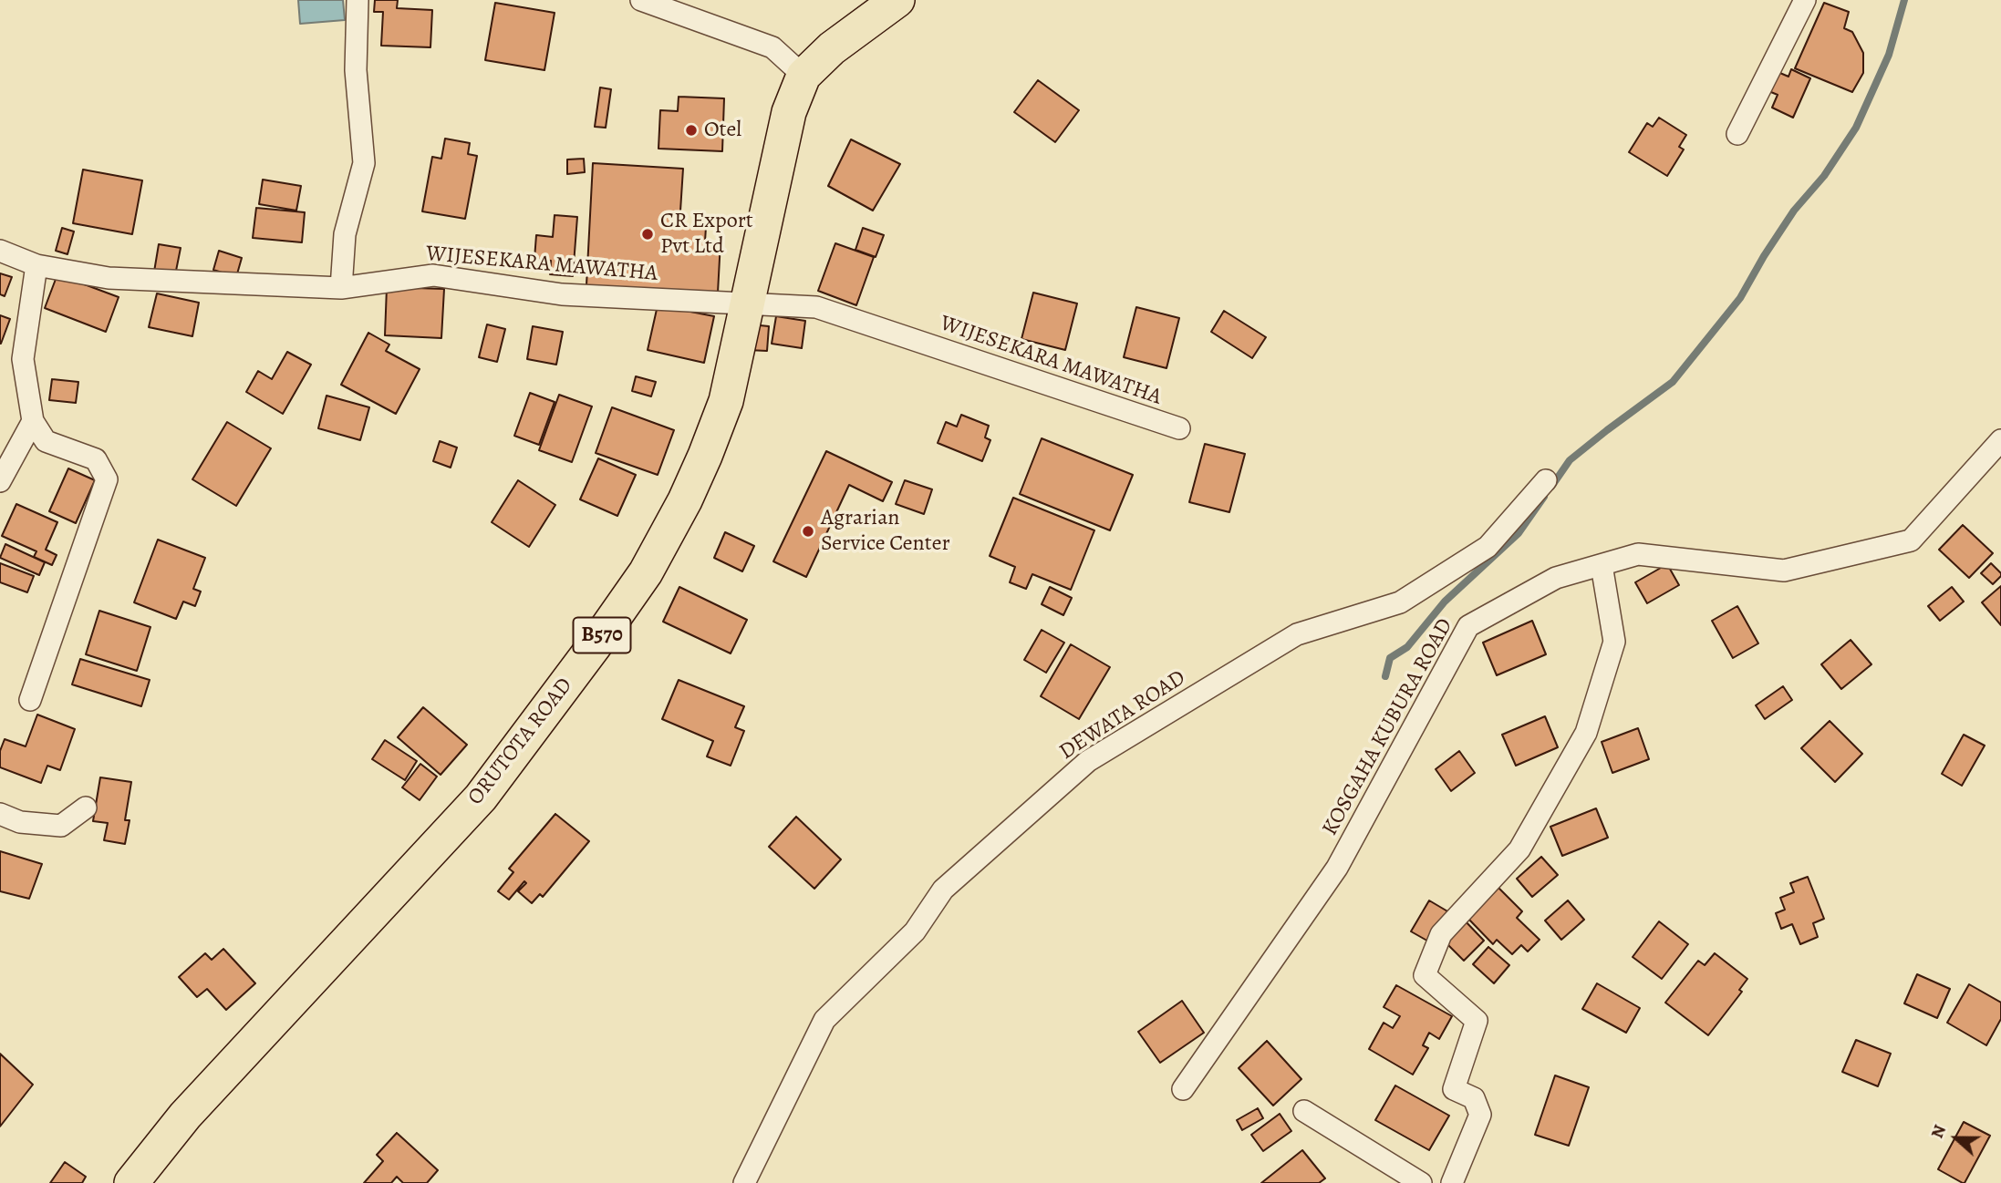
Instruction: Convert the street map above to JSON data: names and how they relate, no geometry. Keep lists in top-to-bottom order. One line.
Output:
{"streets":{"main road":["B570","ORUTOTA ROAD"],"street":["WIJESEKARA MAWATHA","DEWATA ROAD","KOSGAHA KUBURA ROAD"]},"crossings":[["WIJESEKARA MAWATHA","ORUTOTA ROAD"]],"places":["Otel","CR Export Pvt Ltd","Agrarian Service Center"],"north":"left"}
